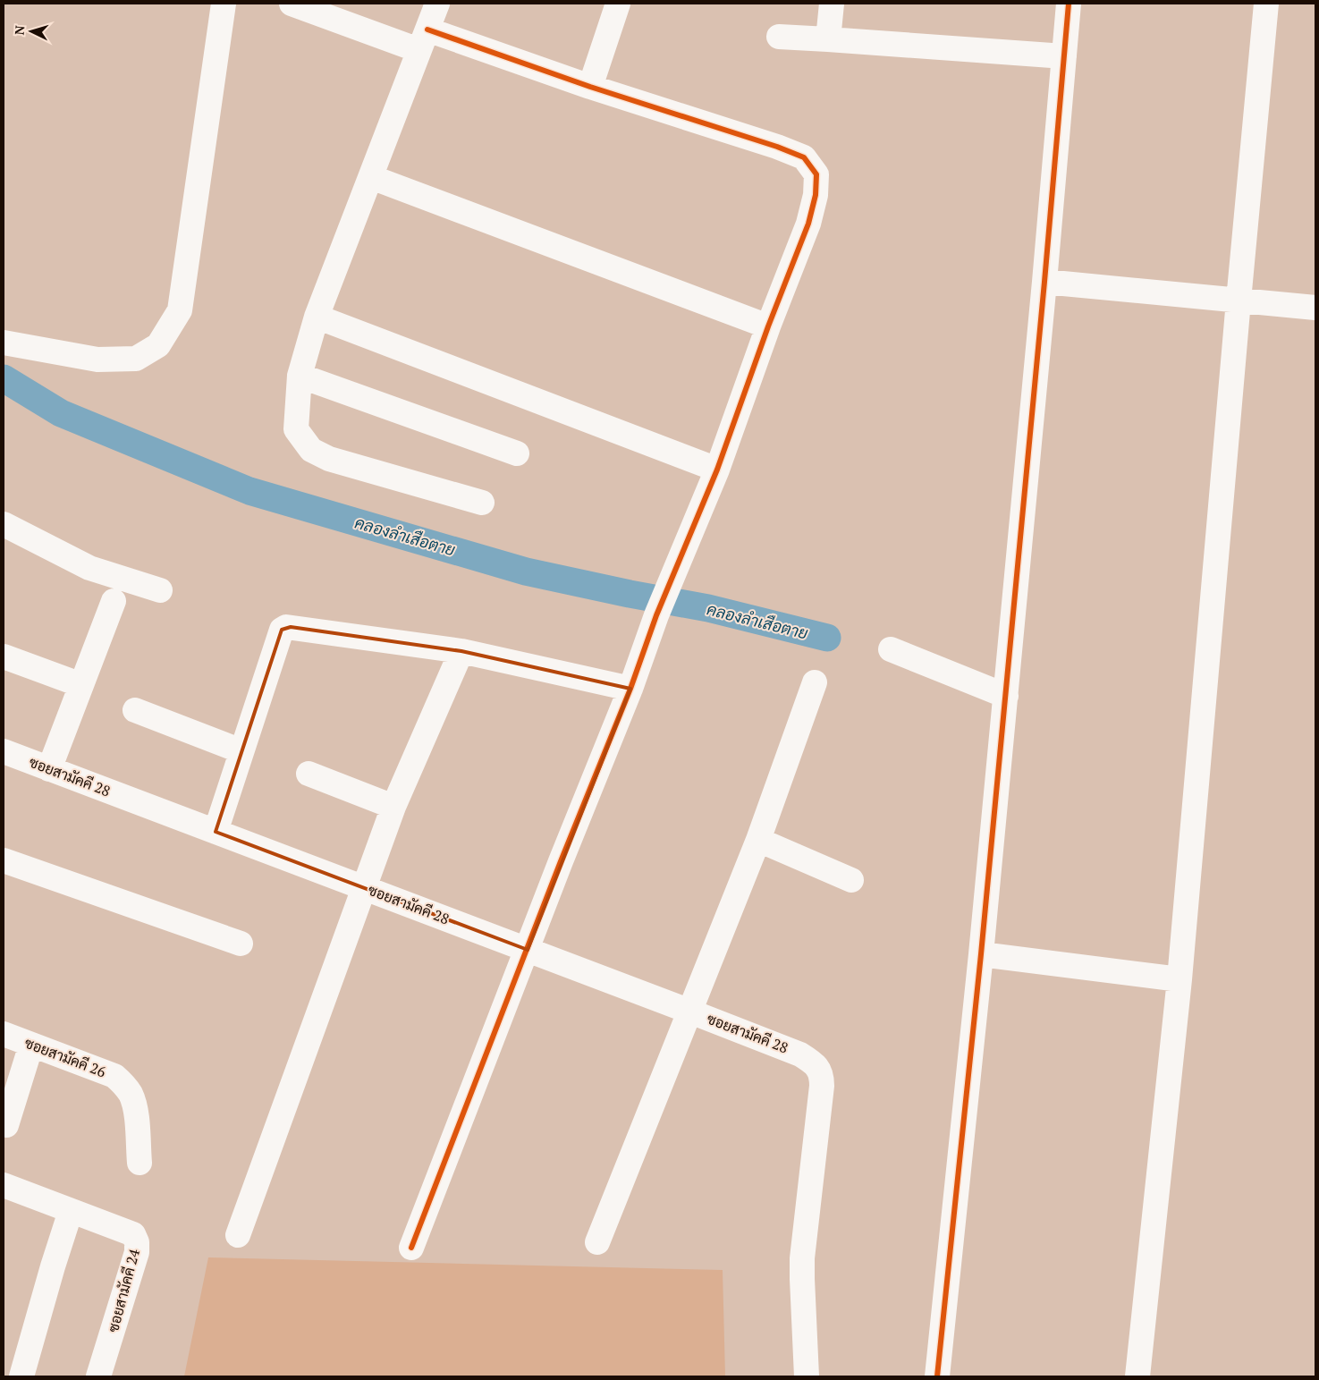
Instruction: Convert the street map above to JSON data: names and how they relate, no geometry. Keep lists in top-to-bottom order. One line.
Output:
{"streets":{"street":["ซอยสามัคคี 28","ซอยสามัคคี 26","ซอยสามัคคี 24"]},"water":["คลองลำเสือตาย"],"north":"left"}
